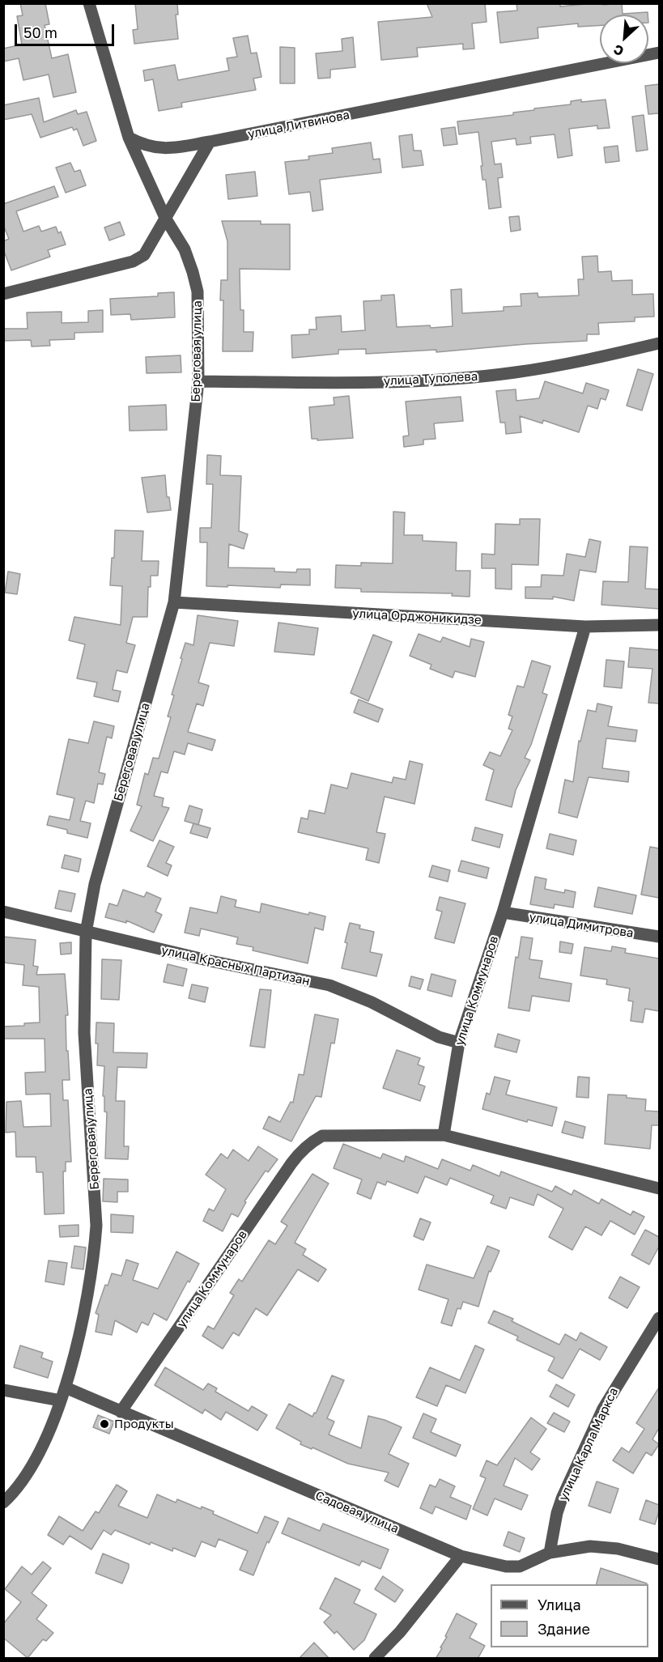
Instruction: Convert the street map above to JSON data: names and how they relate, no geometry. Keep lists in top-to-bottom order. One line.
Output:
{"streets":{"street":["улица Литвинова","Береговая улица","улица Туполева","улица Орджоникидзе","улица Димитрова","улица Красных Партизан","улица Коммунаров","улица Карла Маркса","Садовая улица"]},"crossings":[["улица Литвинова","Береговая улица"],["Береговая улица","улица Туполева"],["Береговая улица","улица Орджоникидзе"],["Береговая улица","улица Красных Партизан"],["Береговая улица","Садовая улица"],["улица Орджоникидзе","улица Коммунаров"],["улица Димитрова","улица Коммунаров"],["улица Красных Партизан","улица Коммунаров"],["улица Коммунаров","Садовая улица"],["улица Карла Маркса","Садовая улица"]],"places":["Продукты"],"legend":["Улица","Здание"],"scale_bar":"50 m","north":"bottom left"}
